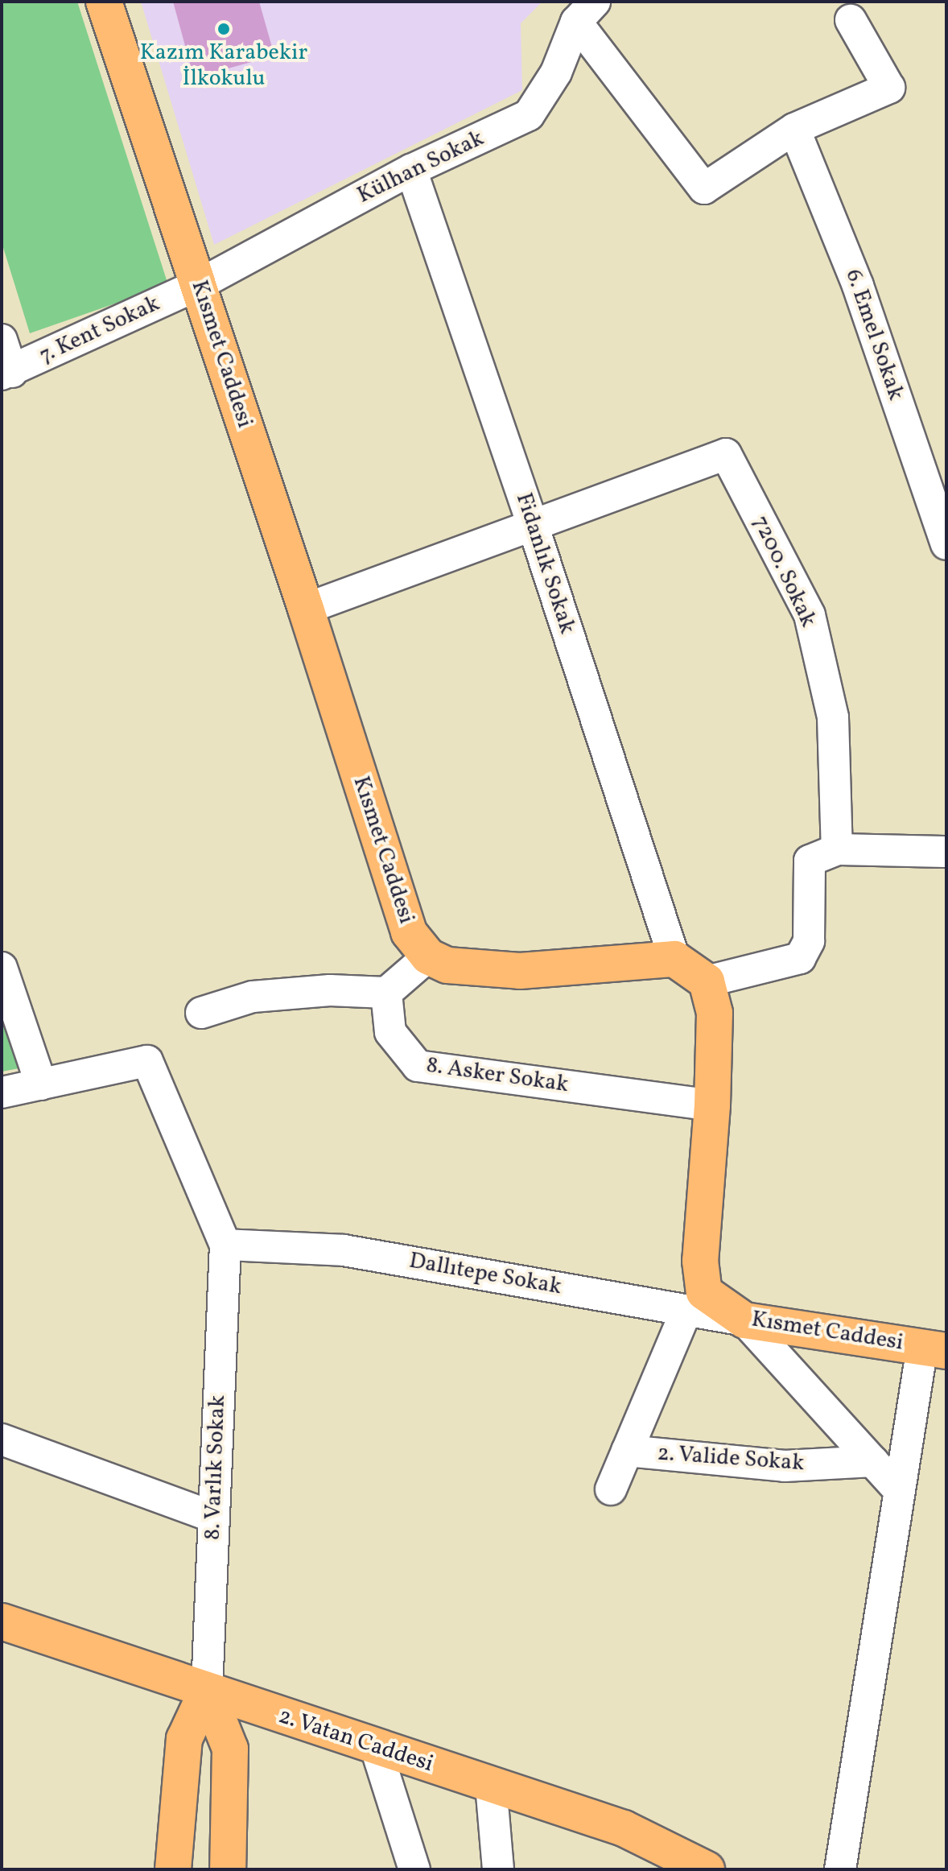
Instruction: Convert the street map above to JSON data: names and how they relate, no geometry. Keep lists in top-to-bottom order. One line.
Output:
{"streets":{"main road":["Kısmet Caddesi","8. Varlık Sokak","2. Vatan Caddesi"],"street":["Külhan Sokak","7. Kent Sokak","6. Emel Sokak","Fidanlık Sokak","7200. Sokak","8. Asker Sokak","Dallıtepe Sokak","2. Valide Sokak"]},"crossings":[["Külhan Sokak","7. Kent Sokak"],["Külhan Sokak","Kısmet Caddesi"],["Külhan Sokak","Fidanlık Sokak"],["7. Kent Sokak","Kısmet Caddesi"],["Kısmet Caddesi","8. Asker Sokak"],["Kısmet Caddesi","Dallıtepe Sokak"],["Fidanlık Sokak","7200. Sokak"],["Dallıtepe Sokak","8. Varlık Sokak"],["8. Varlık Sokak","2. Vatan Caddesi"]],"places":["Kazım Karabekir İlkokulu"]}
